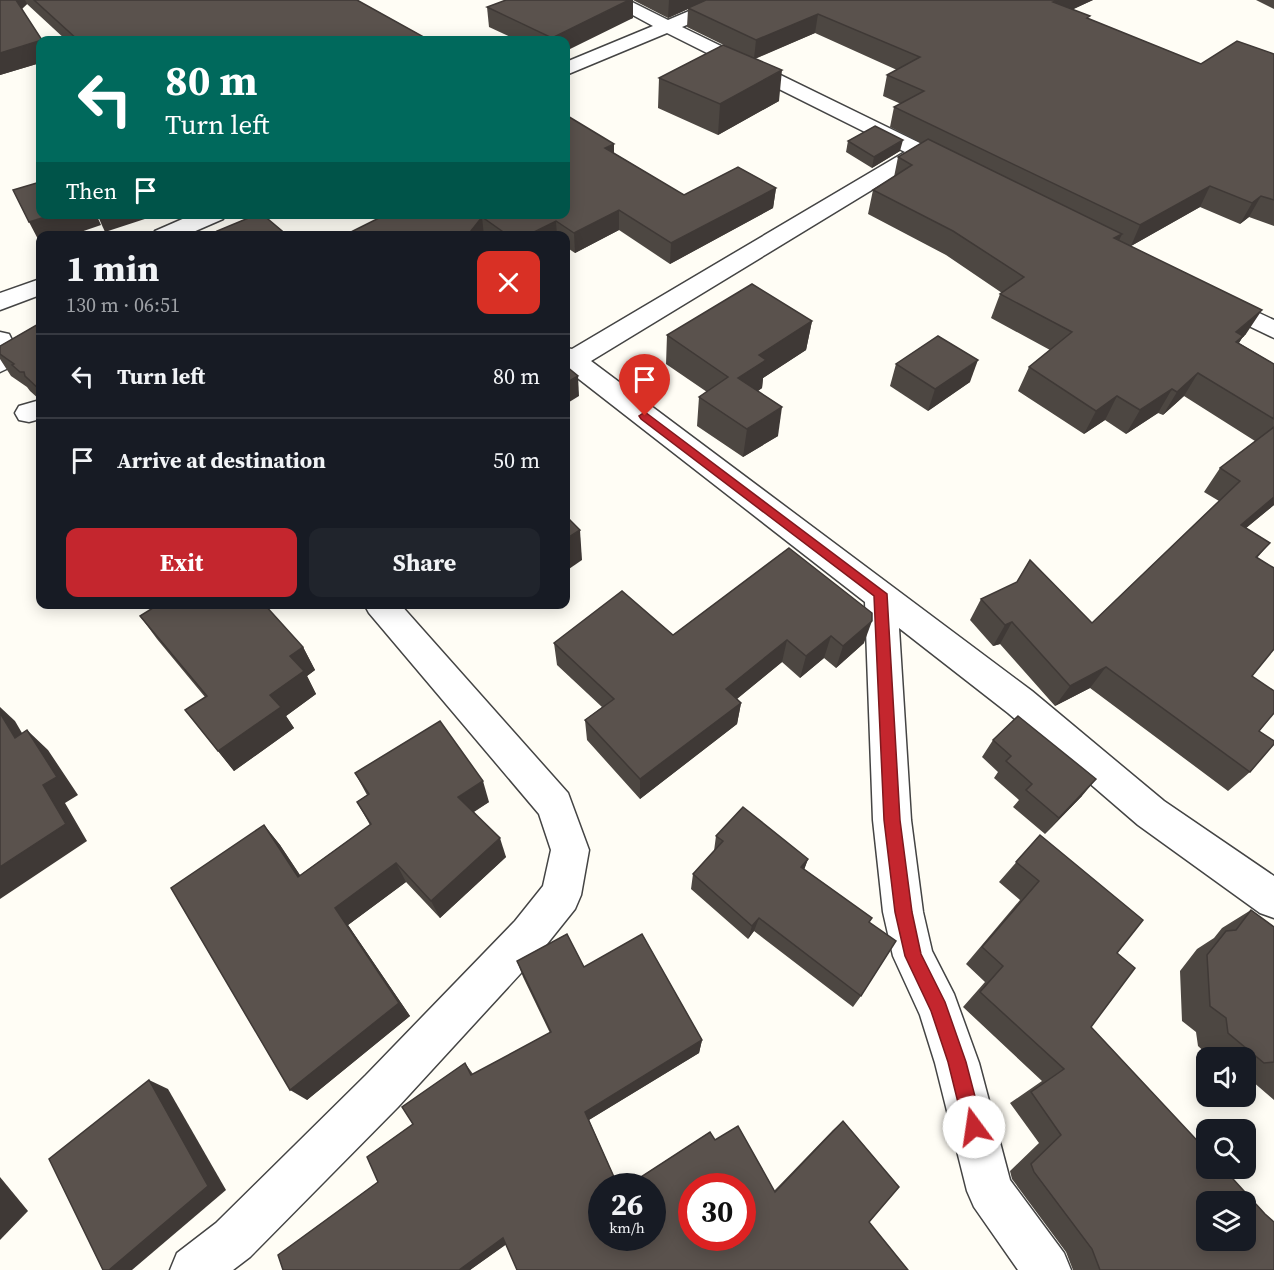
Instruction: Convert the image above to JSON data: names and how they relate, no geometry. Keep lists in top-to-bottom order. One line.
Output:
{"page":{"turn":["80 m","Turn left"],"then":"Then","heading":["1 min","130 m · 06:51"],"list":[{"name":"Turn left","value":"80 m"},{"name":"Arrive at destination","value":"50 m"}],"buttons":["Exit","Share"],"speed":"26 km/h","limit":"30"}}
